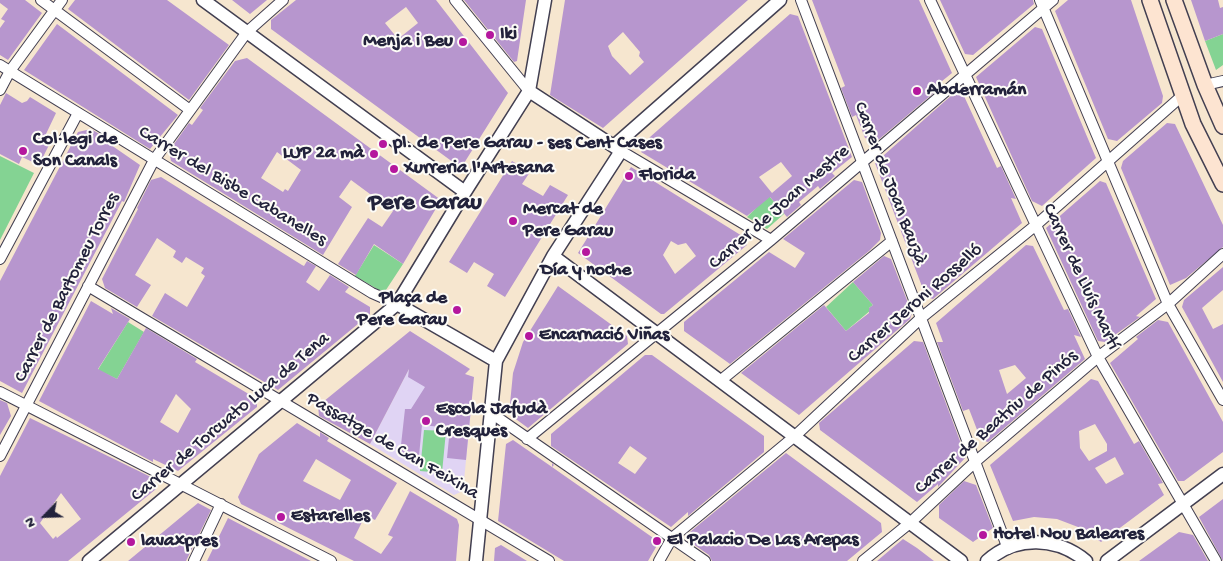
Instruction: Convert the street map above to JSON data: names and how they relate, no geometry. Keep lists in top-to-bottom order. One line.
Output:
{"streets":{"street":["Carrer de Joan Bauzà","Carrer del Bisbe Cabanelles","Carrer de Joan Mestre","Carrer de Lluís Martí","Carrer de Bartomeu Torres","Carrer Jeroni Rosselló","Carrer de Torcuato Luca de Tena","Carrer de Beatriu de Pinós","Passatge de Can Feixina"]},"crossings":[["Carrer de Joan Bauzà","Carrer de Joan Mestre"],["Carrer de Joan Bauzà","Carrer Jeroni Rosselló"],["Carrer de Joan Bauzà","Carrer de Beatriu de Pinós"],["Carrer del Bisbe Cabanelles","Carrer de Bartomeu Torres"],["Carrer del Bisbe Cabanelles","Carrer de Torcuato Luca de Tena"],["Carrer de Joan Mestre","Carrer de Lluís Martí"],["Carrer de Lluís Martí","Carrer Jeroni Rosselló"],["Carrer de Lluís Martí","Carrer de Beatriu de Pinós"],["Carrer de Bartomeu Torres","Passatge de Can Feixina"],["Carrer de Torcuato Luca de Tena","Passatge de Can Feixina"]],"districts":["Pere Garau"],"places":["Iki","Menja i Beu","Abderramán","pl. de Pere Garau - ses Cent Cases","Col·legi de Son Canals","LUP 2a mà","Xurreria l'Artesana","Florida","Mercat de Pere Garau","Día y noche","Plaça de Pere Garau","Encarnació Viñas","Escola Jafudà Cresques","Estarelles","Hotel Nou Baleares","El Palacio De Las Arepas","lavaxpres"],"north":"bottom left"}
